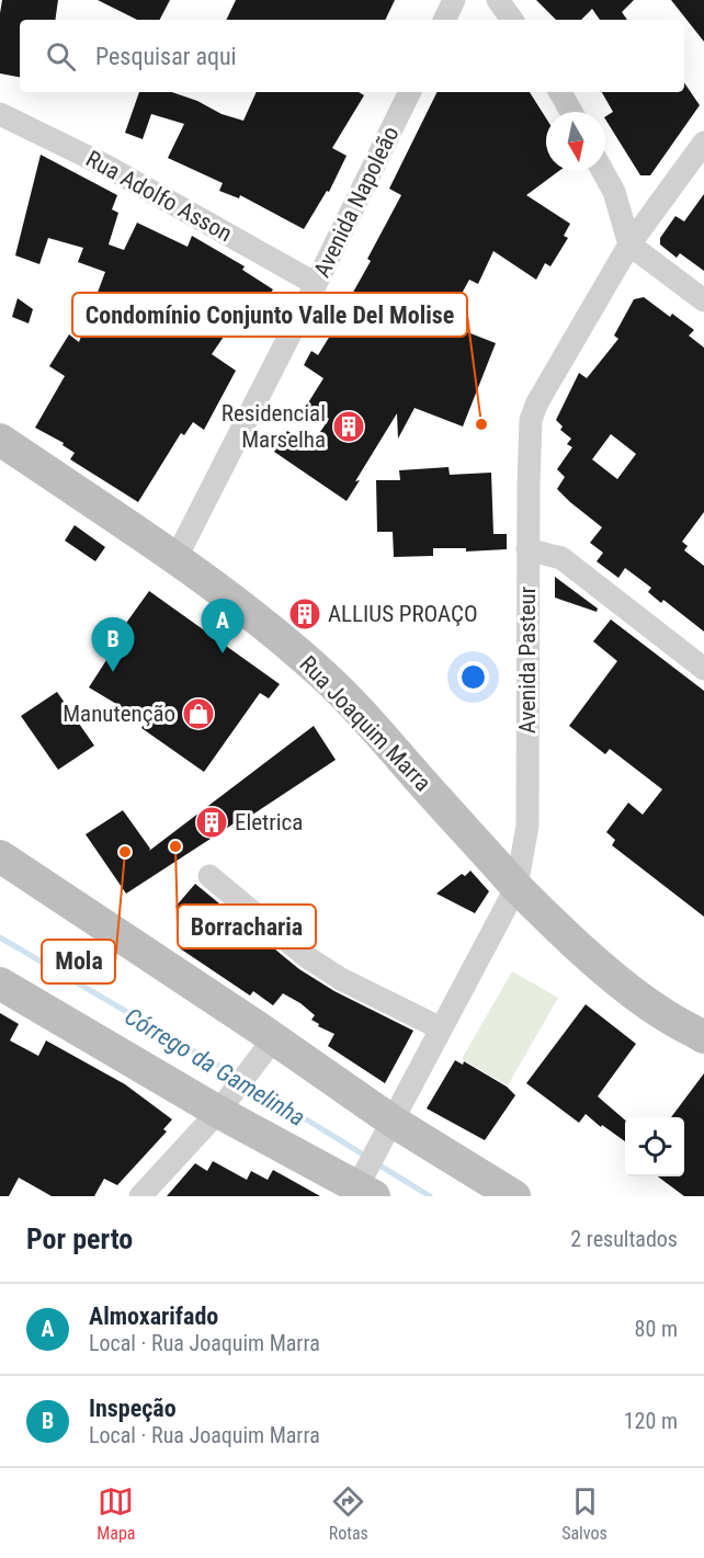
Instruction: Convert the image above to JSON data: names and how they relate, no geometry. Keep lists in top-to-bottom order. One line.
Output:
{"streets":{"main road":["Rua Joaquim Marra"],"street":["Rua Adolfo Asson","Avenida Napoleão","Avenida Pasteur"]},"crossings":[["Rua Adolfo Asson","Avenida Napoleão"],["Avenida Napoleão","Rua Joaquim Marra"],["Avenida Pasteur","Rua Joaquim Marra"]],"water":["Córrego da Gamelinha"],"places":{"other":["Condomínio Conjunto Valle Del Molise","Borracharia","Mola"],"building":["Residencial Marselha","ALLIUS PROAÇO","Eletrica"],"shop":["Manutenção"]},"north":"bottom","page":{"search":"Pesquisar aqui","pins":["A","B"],"heading":["Por perto","2 resultados"],"list":[{"mark":"A","name":"Almoxarifado","note":"Local · Rua Joaquim Marra","value":"80 m"},{"mark":"B","name":"Inspeção","note":"Local · Rua Joaquim Marra","value":"120 m"}],"nav":["Mapa","Rotas","Salvos"]}}
